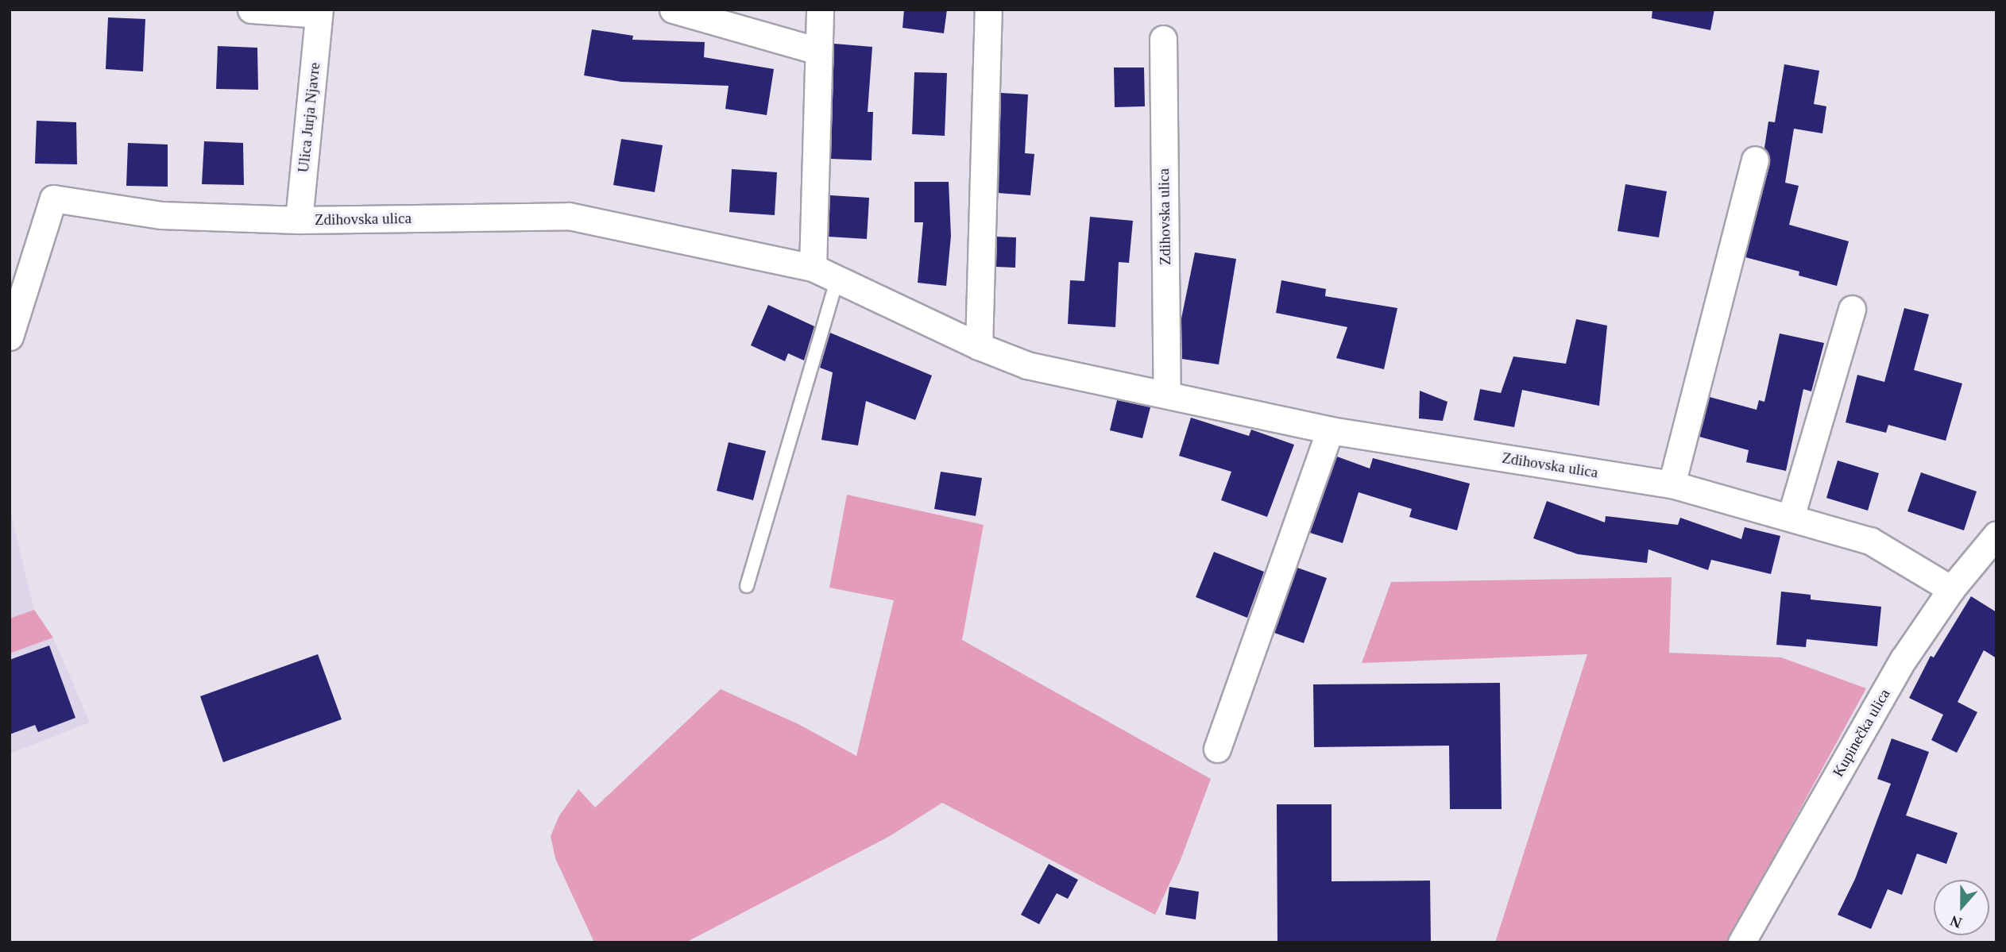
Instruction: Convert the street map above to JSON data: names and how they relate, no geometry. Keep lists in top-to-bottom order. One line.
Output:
{"streets":{"street":["Ulica Jurja Njavre","Zdihovska ulica","Kupinečka ulica"]},"crossings":[["Ulica Jurja Njavre","Zdihovska ulica"],["Zdihovska ulica","Kupinečka ulica"]],"north":"bottom"}
